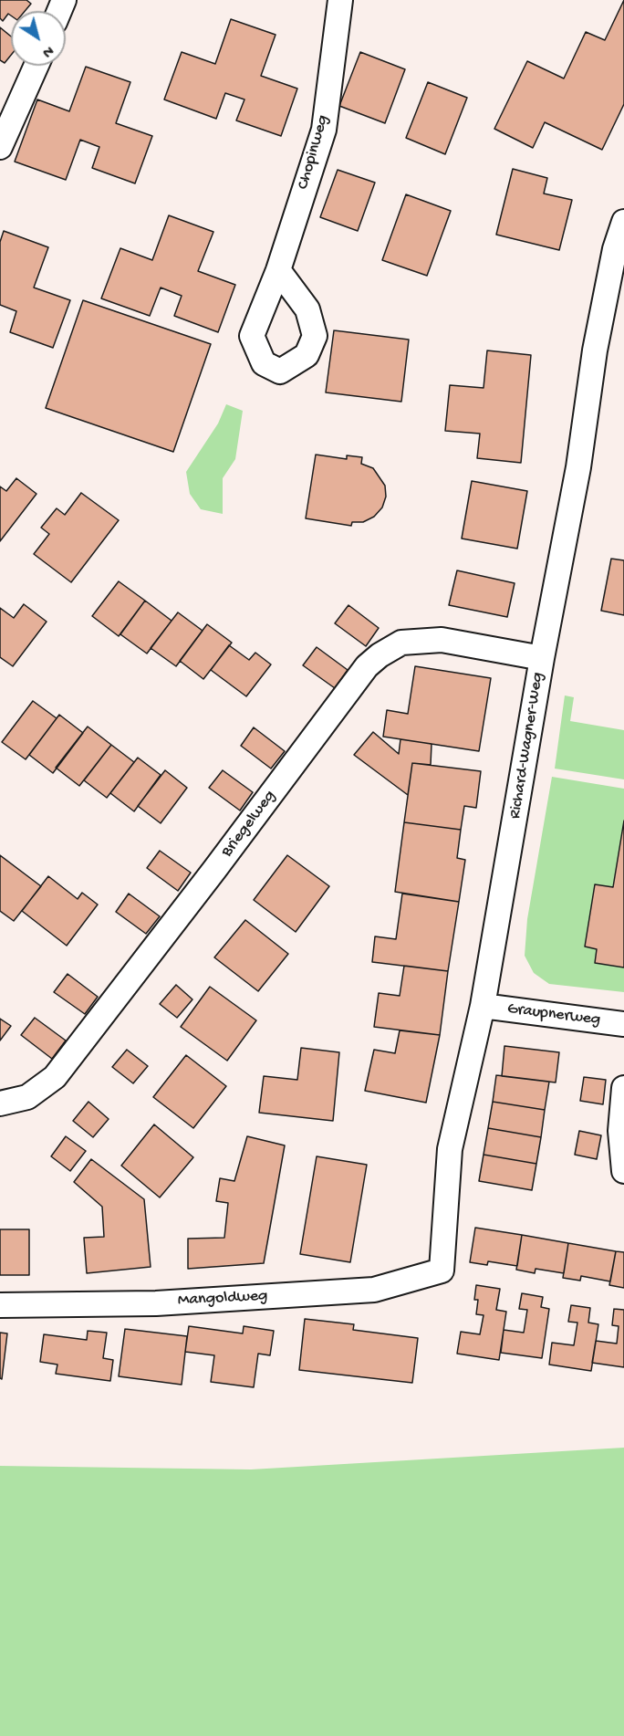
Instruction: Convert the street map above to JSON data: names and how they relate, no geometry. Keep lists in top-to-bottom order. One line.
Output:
{"streets":{"street":["Chopinweg","Richard-Wagner-Weg","Briegelweg","Graupnerweg","Mangoldweg"]},"crossings":[["Richard-Wagner-Weg","Briegelweg"],["Richard-Wagner-Weg","Graupnerweg"],["Richard-Wagner-Weg","Mangoldweg"]],"north":"bottom right"}
